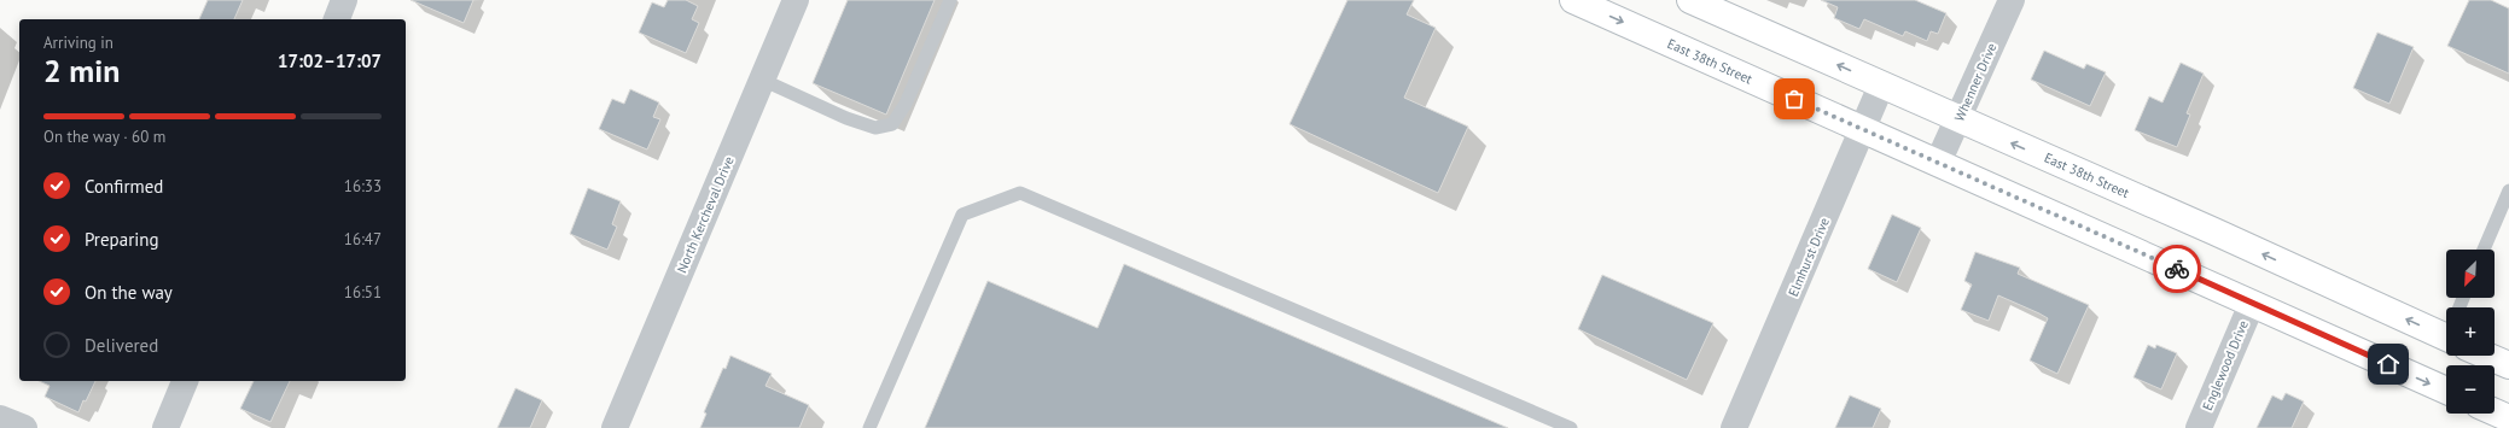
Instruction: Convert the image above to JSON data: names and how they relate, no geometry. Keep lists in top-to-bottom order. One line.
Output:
{"streets":{"main road":["East 38th Street"],"street":["Whenner Drive","North Kercheval Drive","Elmhurst Drive","Englewood Drive"]},"crossings":[["East 38th Street","Whenner Drive"],["East 38th Street","Elmhurst Drive"],["East 38th Street","Englewood Drive"]],"north":"bottom left","page":{"heading":["2 min","Arriving in","17:02–17:07"],"bar":"On the way · 60 m","list":[["Confirmed","16:33"],["Preparing","16:47"],["On the way","16:51"],"Delivered"],"map_buttons":["+","−"]}}
